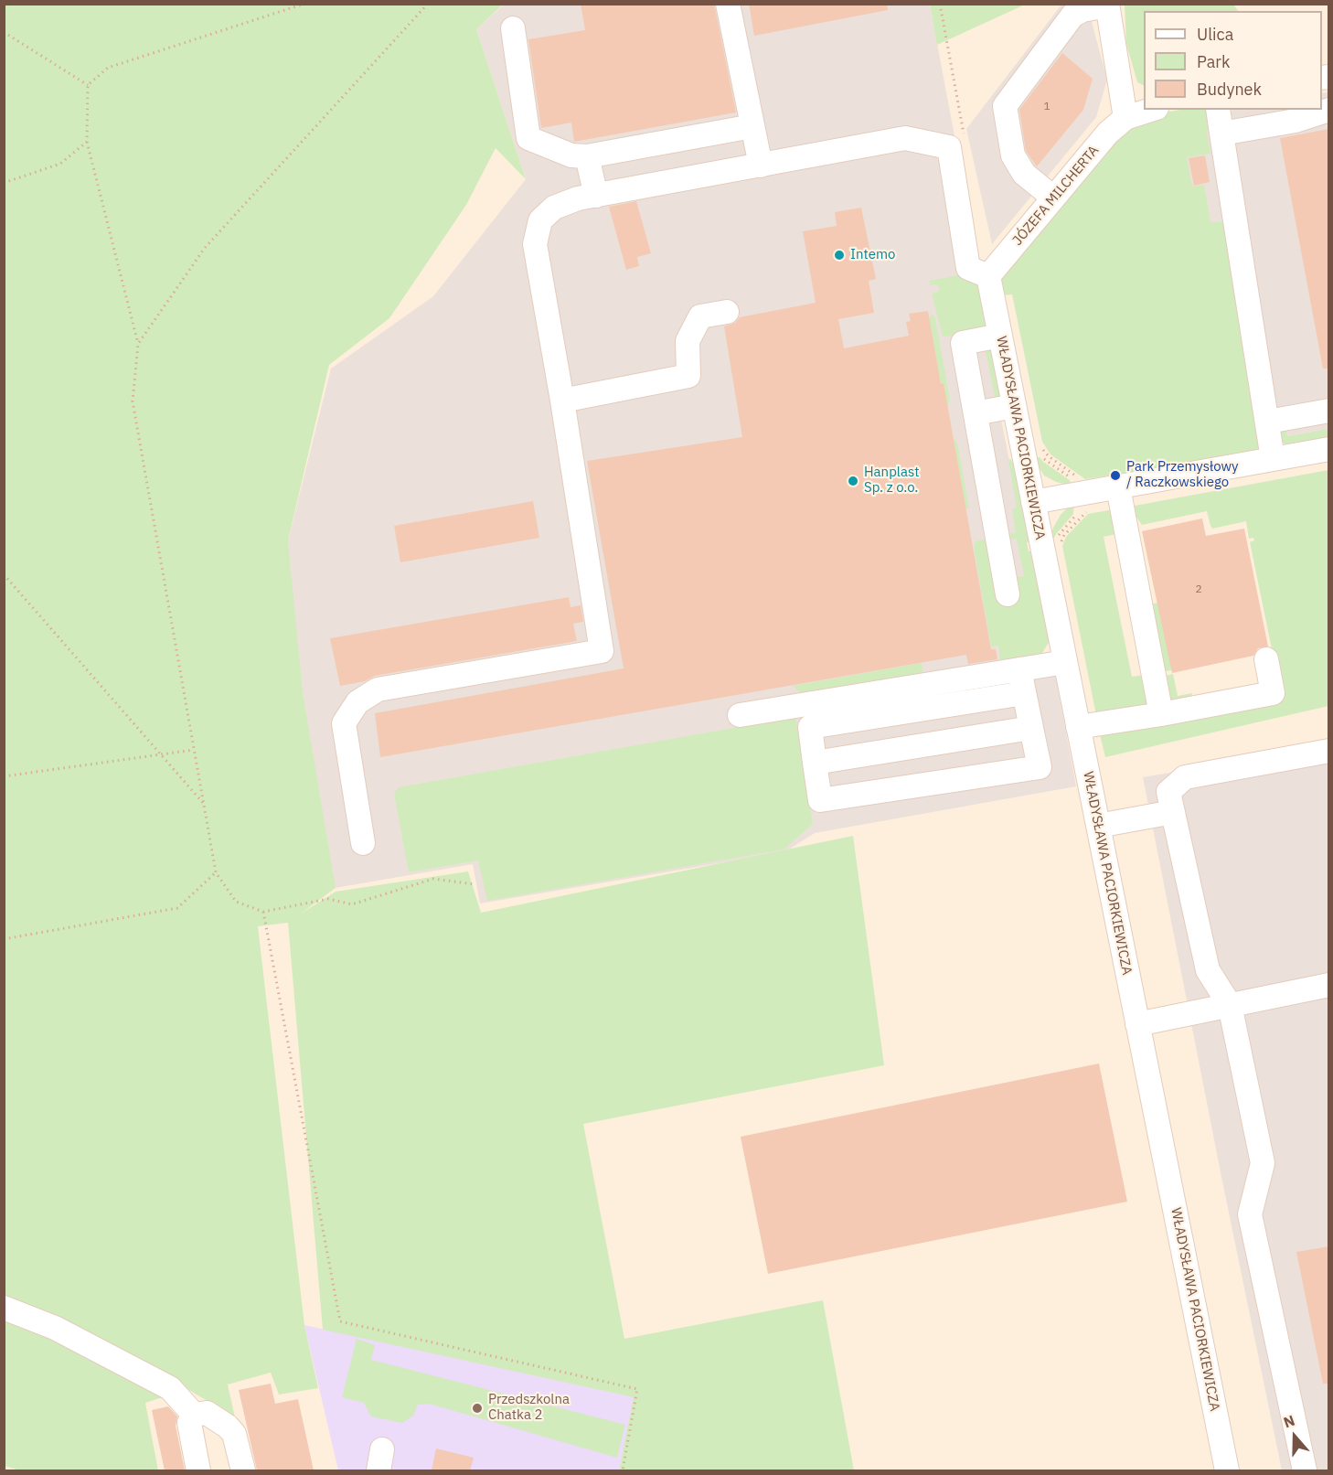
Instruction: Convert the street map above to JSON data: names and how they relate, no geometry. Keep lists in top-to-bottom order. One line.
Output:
{"streets":{"street":["JÓZEFA MILCHERTA","WŁADYSŁAWA PACIORKIEWICZA"]},"crossings":[["JÓZEFA MILCHERTA","WŁADYSŁAWA PACIORKIEWICZA"]],"places":["Intemo","Park Przemysłowy / Raczkowskiego","Hanplast Sp. z o.o.","Przedszkolna Chatka 2"],"house_numbers":["1","2"],"legend":["Ulica","Park","Budynek"],"north":"top"}
